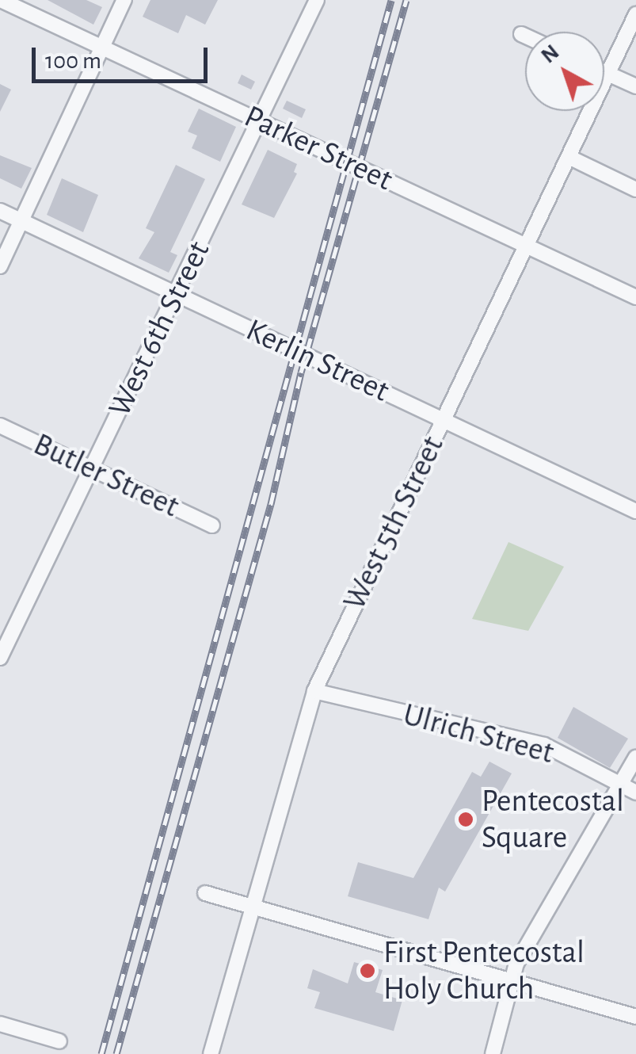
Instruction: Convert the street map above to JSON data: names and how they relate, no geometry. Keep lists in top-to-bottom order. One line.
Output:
{"streets":{"street":["Parker Street","West 6th Street","Kerlin Street","Butler Street","West 5th Street","Ulrich Street"]},"crossings":[["Parker Street","West 6th Street"],["Parker Street","West 5th Street"],["West 6th Street","Kerlin Street"],["West 6th Street","Butler Street"],["Kerlin Street","West 5th Street"],["West 5th Street","Ulrich Street"]],"places":["Pentecostal Square","First Pentecostal Holy Church"],"scale_bar":"100 m","north":"top left"}
